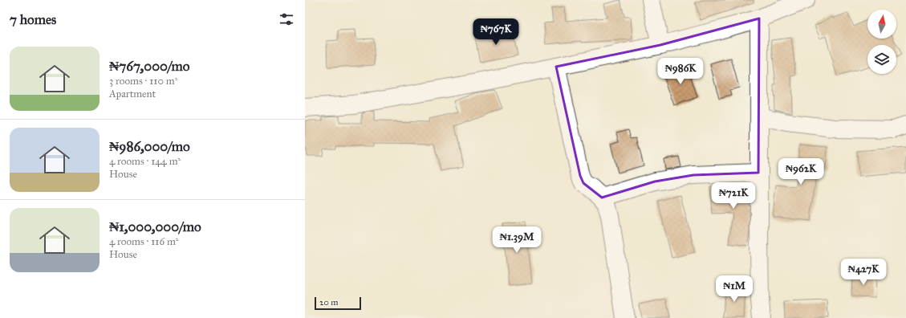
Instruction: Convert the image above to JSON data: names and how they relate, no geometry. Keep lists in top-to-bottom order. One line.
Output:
{"scale_bar":"20 m","north":"top","page":{"heading":"7 homes","price":["₦767K","₦986K","₦962K","₦721K","₦1.39M","₦427K","₦1M"],"list":[{"name":"₦767,000/mo","note":"3 rooms · 110 m² · Apartment"},{"name":"₦986,000/mo","note":"4 rooms · 144 m² · House"},{"name":"₦1,000,000/mo","note":"4 rooms · 116 m² · House"}],"scale":"20 m"}}
